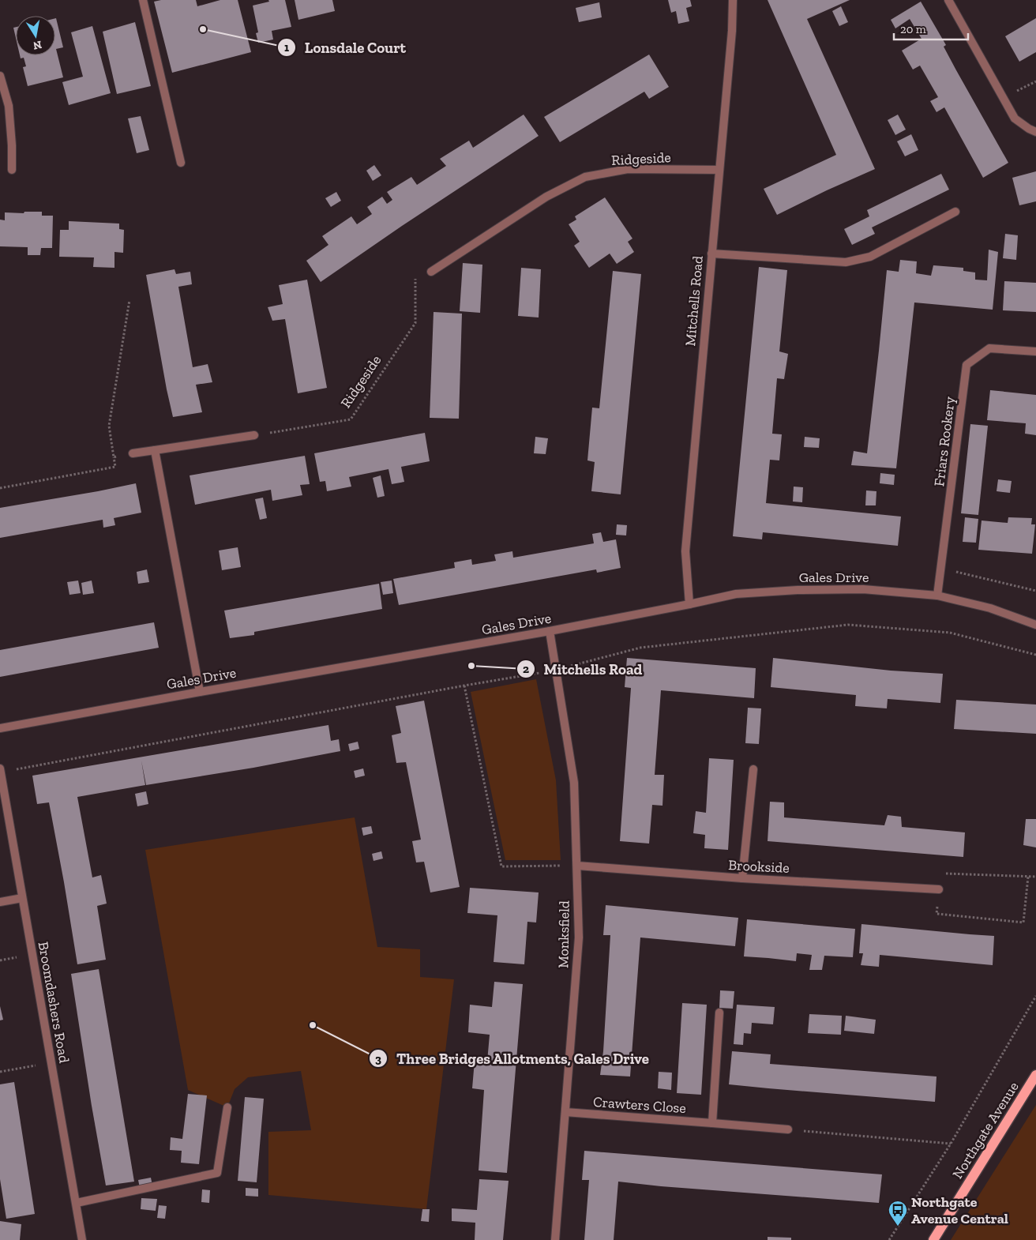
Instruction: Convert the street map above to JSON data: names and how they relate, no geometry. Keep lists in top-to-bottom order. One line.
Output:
{"streets":{"main road":["Northgate Avenue"],"street":["Ridgeside","Mitchells Road","Friars Rookery","Gales Drive","Brookside","Monksfield","Broomdashers Road","Crawters Close"]},"crossings":[["Ridgeside","Mitchells Road"],["Mitchells Road","Gales Drive"],["Friars Rookery","Gales Drive"],["Gales Drive","Monksfield"],["Brookside","Monksfield"],["Monksfield","Crawters Close"]],"places":{"other":["Lonsdale Court","Mitchells Road","Three Bridges Allotments, Gales Drive"],"bus stop":["Northgate Avenue Central"]},"scale_bar":"20 m","north":"bottom"}
